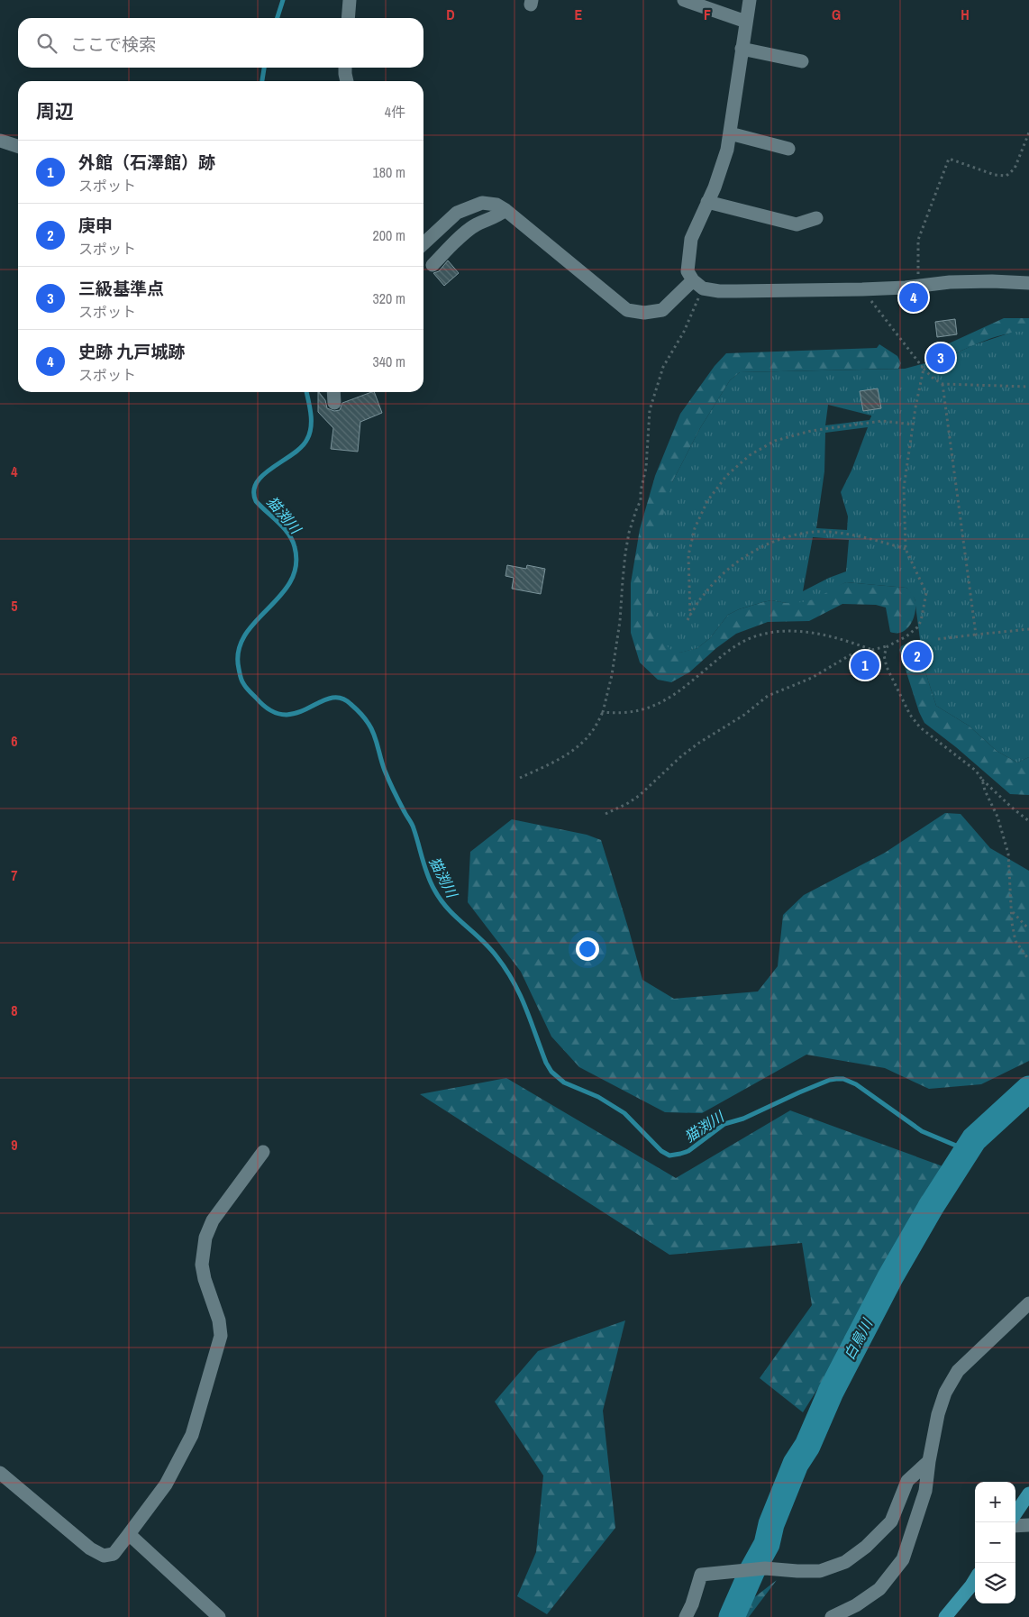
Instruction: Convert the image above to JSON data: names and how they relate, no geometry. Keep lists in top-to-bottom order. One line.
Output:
{"water":["猫渕川","白鳥川"],"page":{"search":"ここで検索","heading":["周辺","4件"],"list":[{"mark":"1","name":"外館（石澤館）跡","note":"スポット","value":"180 m"},{"mark":"2","name":"庚申","note":"スポット","value":"200 m"},{"mark":"3","name":"三級基準点","note":"スポット","value":"320 m"},{"mark":"4","name":"史跡 九戸城跡","note":"スポット","value":"340 m"}],"pins":["4","3","2","1"],"map_buttons":["+","−"]},"grid":{"columns":["D","E","F","G","H"],"rows":["4","5","6","7","8","9"]}}
